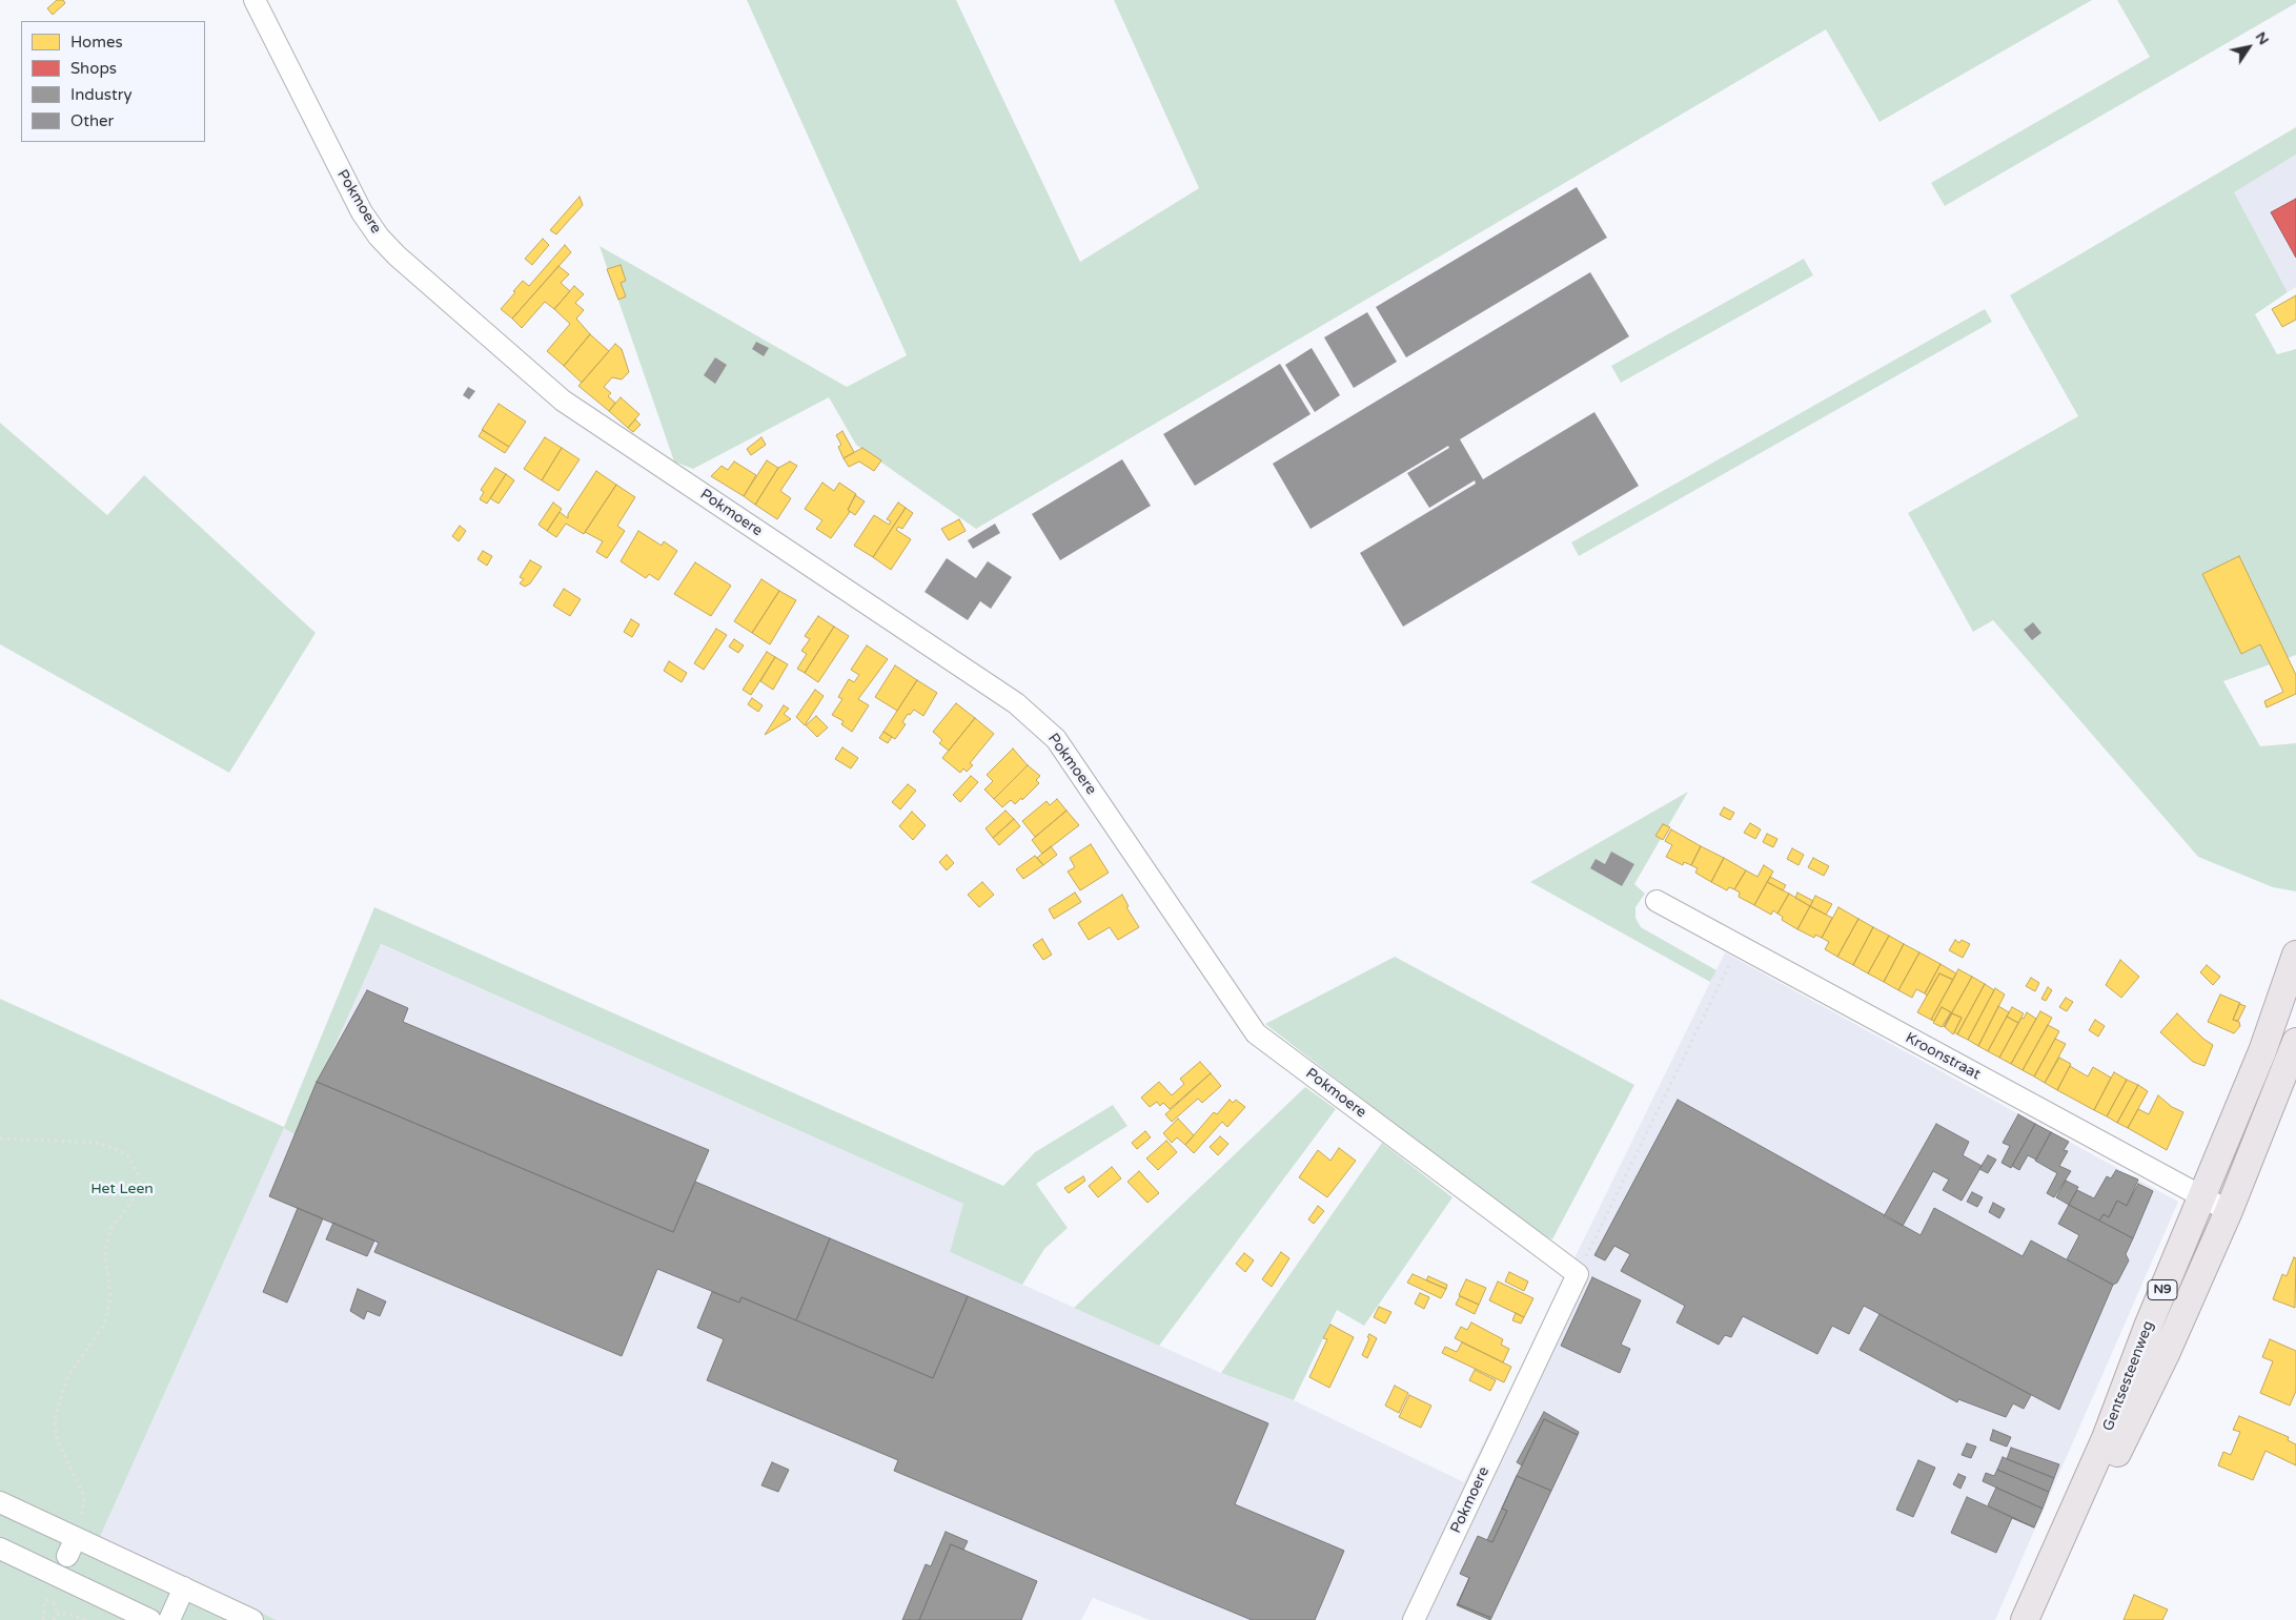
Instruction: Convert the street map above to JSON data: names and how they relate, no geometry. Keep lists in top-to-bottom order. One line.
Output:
{"streets":{"main road":["N9","Gentsesteenweg"],"street":["Pokmoere","Kroonstraat"]},"crossings":[["Kroonstraat","Gentsesteenweg"]],"parks":["Het Leen"],"legend":["Homes","Shops","Industry","Other"],"north":"top right"}
